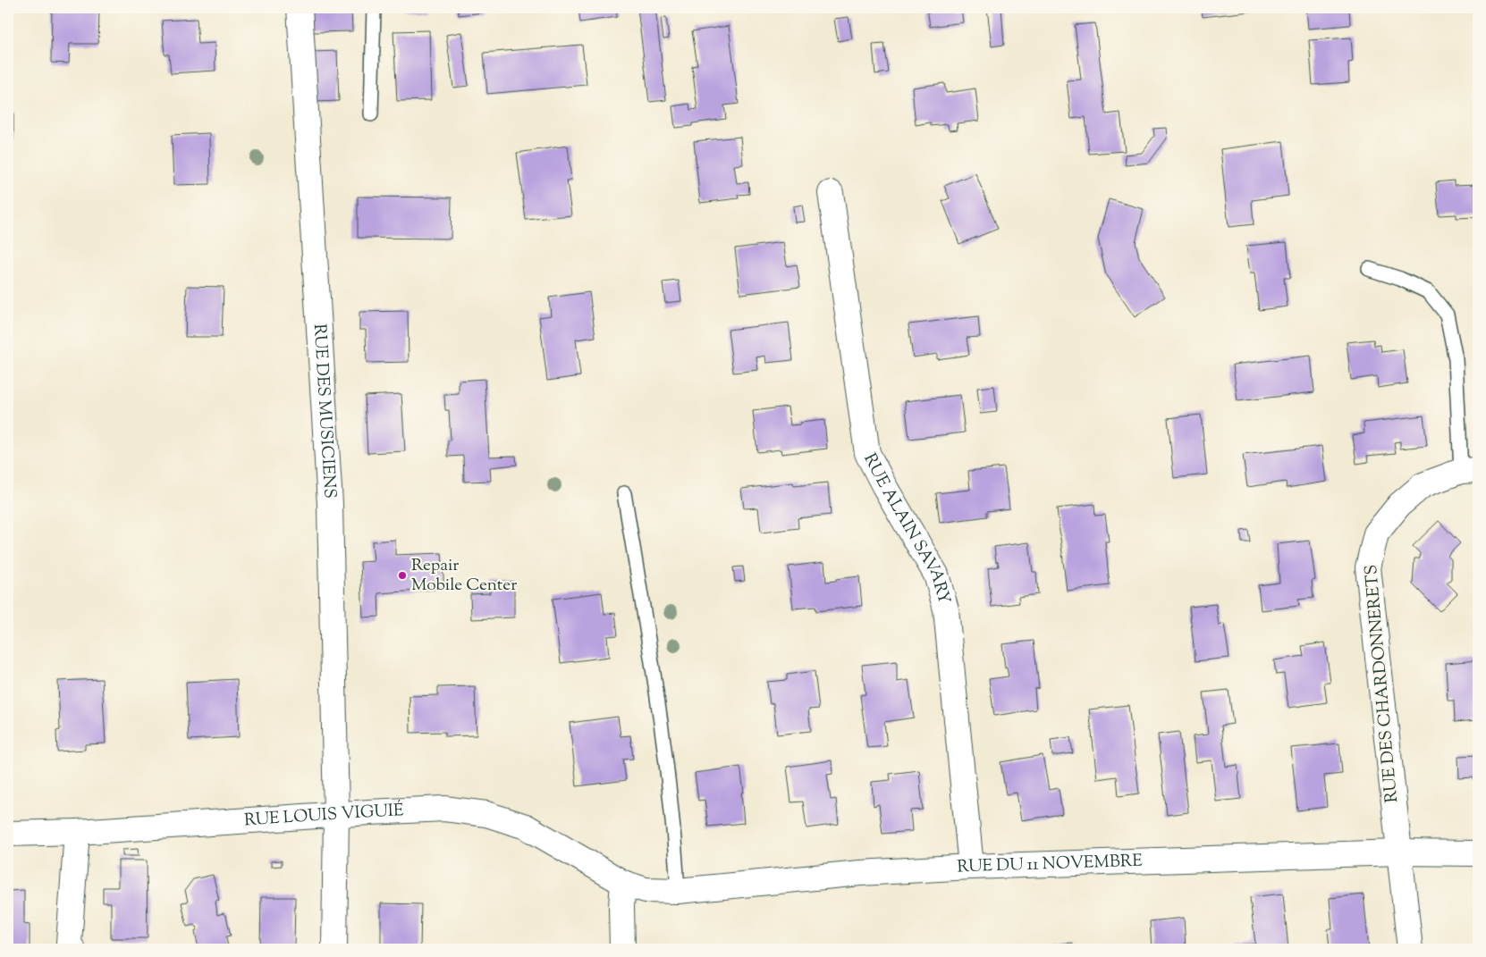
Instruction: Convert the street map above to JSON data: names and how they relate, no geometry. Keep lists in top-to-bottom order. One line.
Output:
{"streets":{"street":["RUE DES MUSICIENS","RUE ALAIN SAVARY","RUE DES CHARDONNERETS","RUE LOUIS VIGUIÉ","RUE DU 11 NOVEMBRE"]},"crossings":[["RUE DES MUSICIENS","RUE LOUIS VIGUIÉ"],["RUE ALAIN SAVARY","RUE DU 11 NOVEMBRE"],["RUE DES CHARDONNERETS","RUE DU 11 NOVEMBRE"],["RUE LOUIS VIGUIÉ","RUE DU 11 NOVEMBRE"]],"places":["Repair Mobile Center"]}
